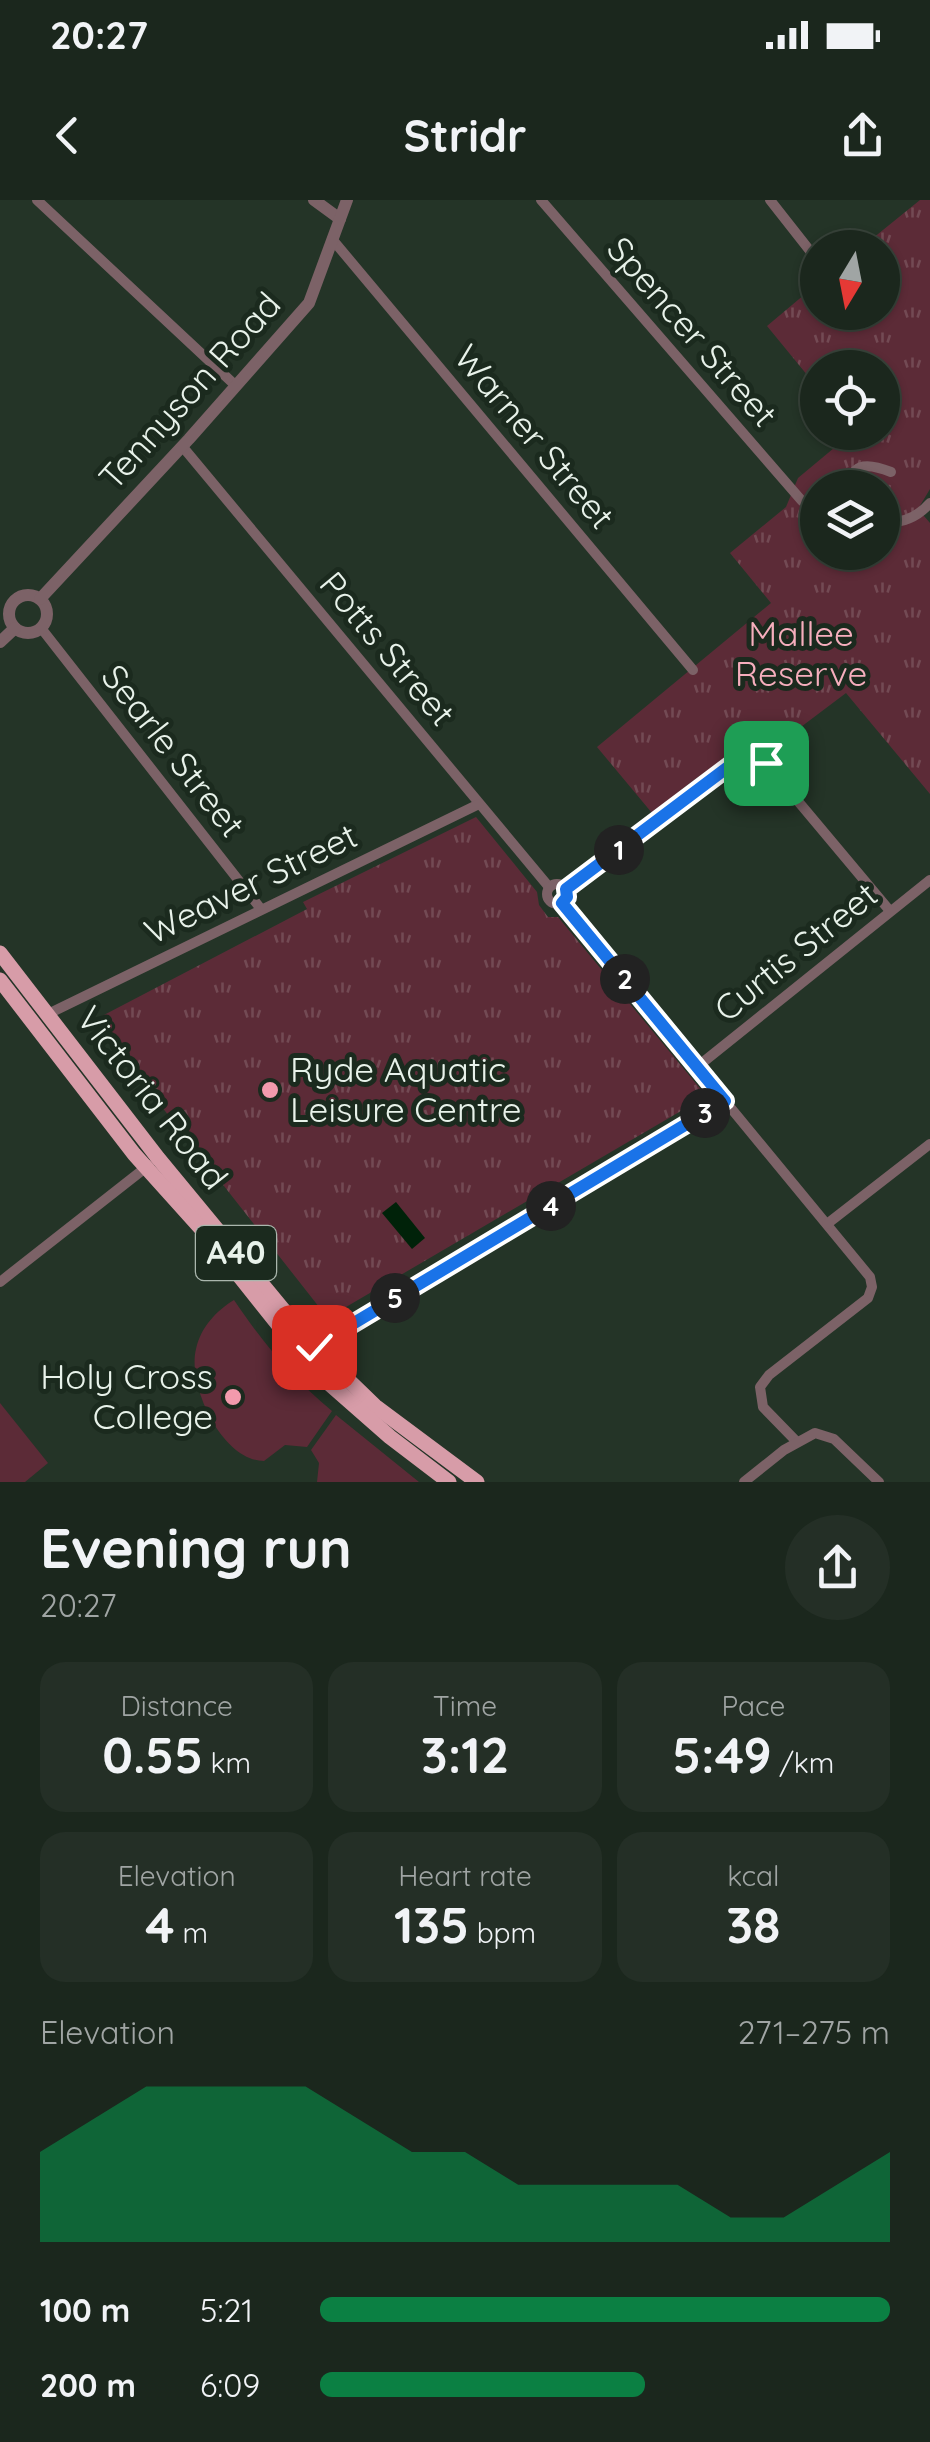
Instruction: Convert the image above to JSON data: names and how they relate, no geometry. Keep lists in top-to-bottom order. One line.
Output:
{"streets":{"highway":["Victoria Road","A40"],"street":["Spencer Street","Tennyson Road","Warner Street","Potts Street","Searle Street","Weaver Street","Curtis Street"]},"crossings":[["Tennyson Road","Warner Street"],["Tennyson Road","Potts Street"],["Tennyson Road","Searle Street"],["Potts Street","Weaver Street"],["Searle Street","Weaver Street"],["Weaver Street","Victoria Road"]],"parks":["Mallee Reserve"],"places":["Ryde Aquatic Leisure Centre","Holy Cross College"],"north":"bottom","page":{"status":"20:27","header":"Stridr","pins":["1","2","3","4","5"],"heading":["Evening run","20:27"],"stats":[["Distance","0.55 km"],["Time","3:12"],["Pace","5:49 /km"],["Elevation","4 m"],["Heart rate","135 bpm"],["kcal","38"]],"chart":["Elevation","271–275 m"],"list":[{"name":"100 m","note":"5:21"},{"name":"200 m","note":"6:09"}]}}
